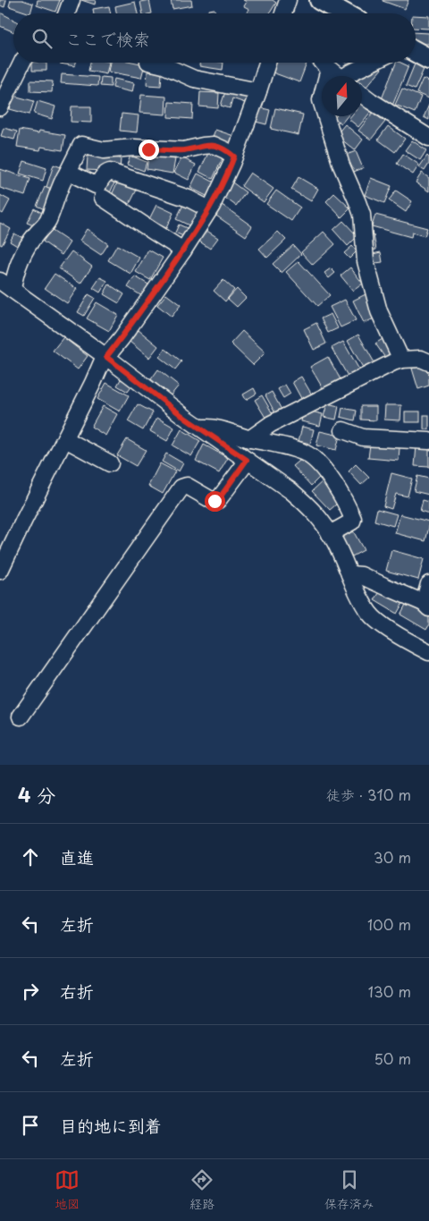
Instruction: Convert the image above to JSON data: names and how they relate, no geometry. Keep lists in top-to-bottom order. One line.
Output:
{"north":"top","page":{"search":"ここで検索","heading":["4 分","徒歩 · 310 m"],"list":[["直進","30 m"],["左折","100 m"],["右折","130 m"],["左折","50 m"],"目的地に到着"],"nav":["地図","経路","保存済み"]}}
